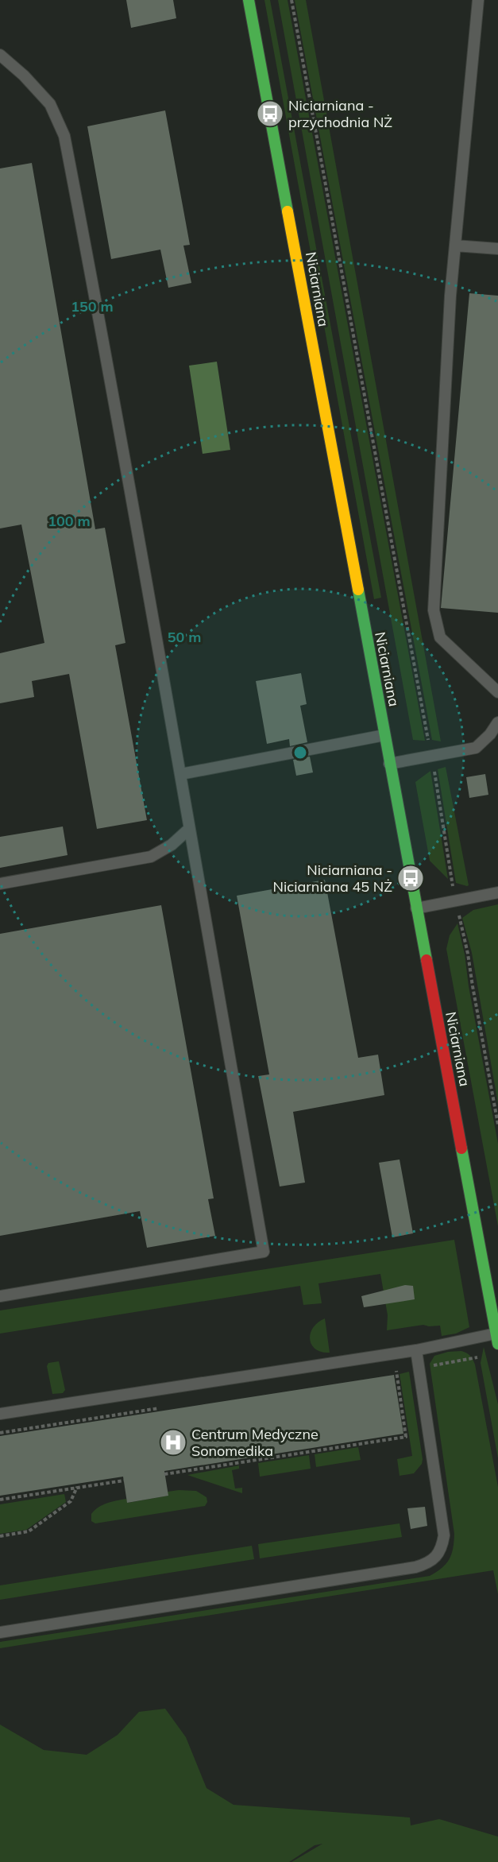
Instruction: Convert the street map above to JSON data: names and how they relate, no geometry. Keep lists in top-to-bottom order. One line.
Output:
{"streets":{"street":["Niciarniana"]},"places":{"bus stop":["Niciarniana - przychodnia NŻ","Niciarniana - Niciarniana 45 NŻ"],"hospital":["Centrum Medyczne Sonomedika"]},"rings":["150 m","100 m","50 m"]}
